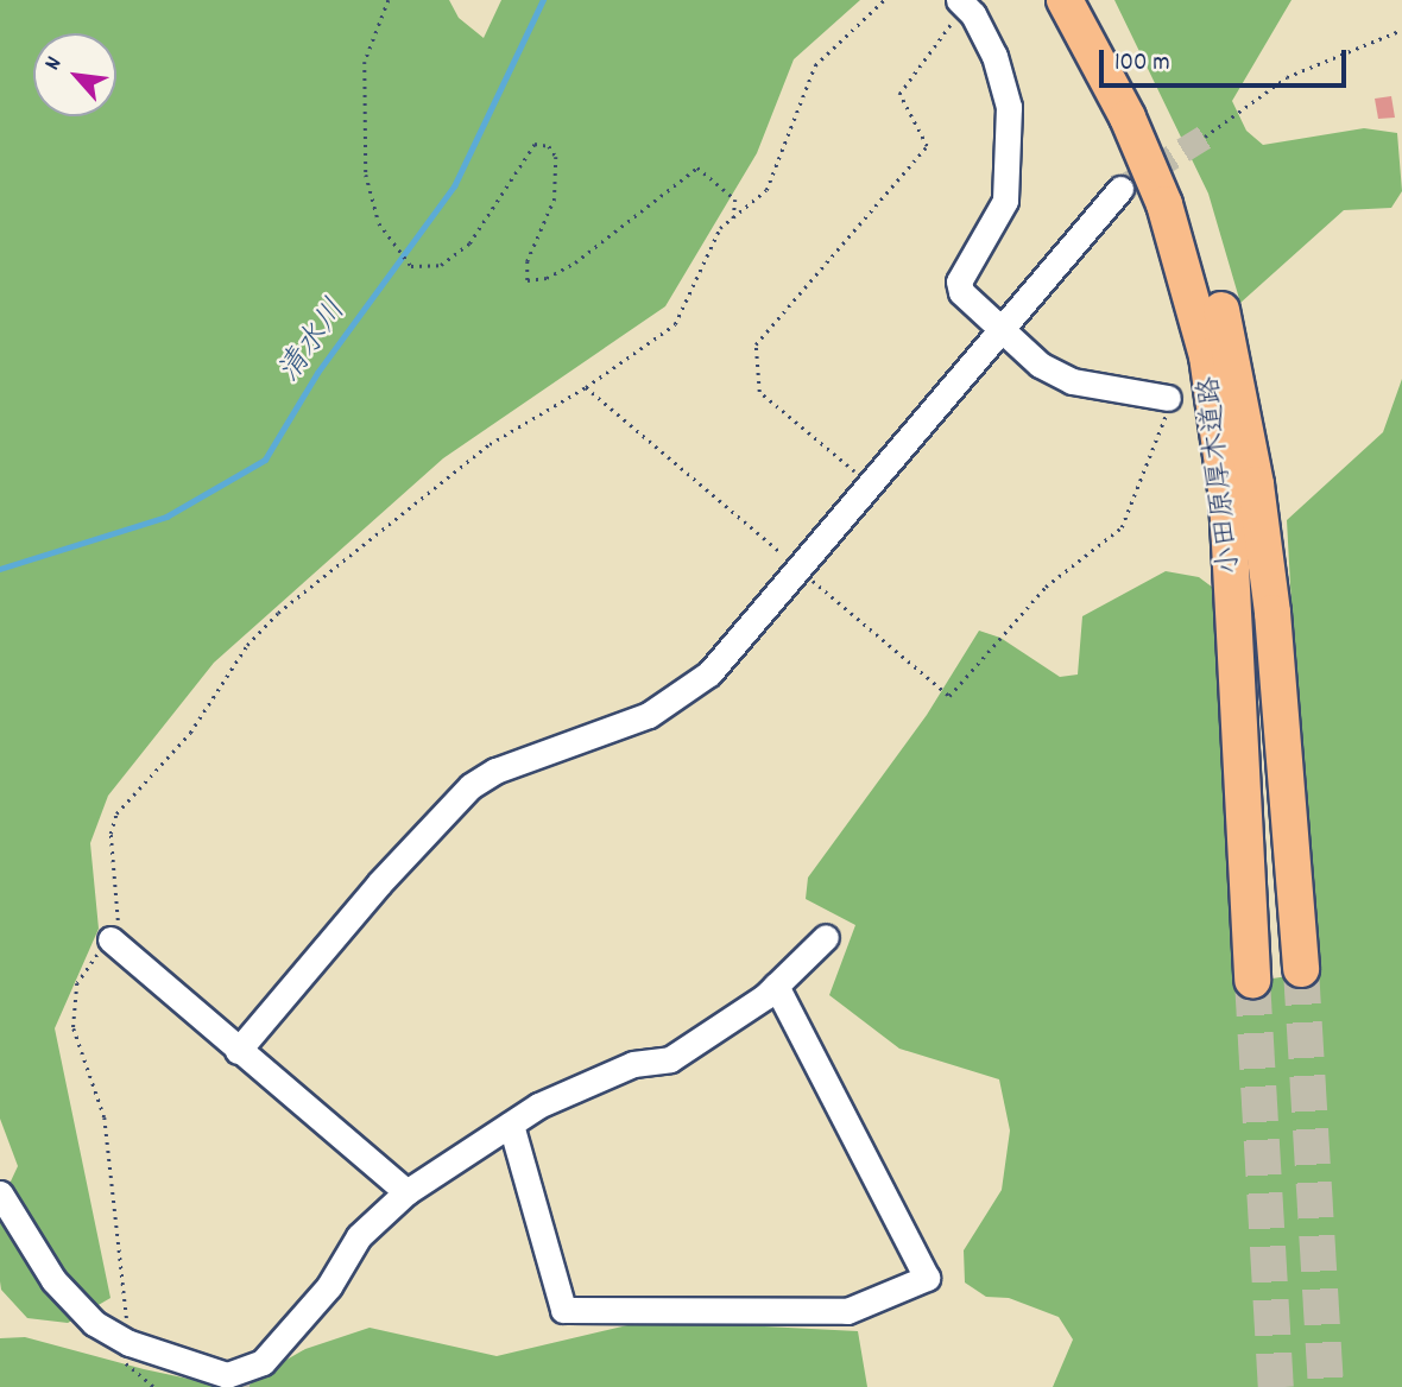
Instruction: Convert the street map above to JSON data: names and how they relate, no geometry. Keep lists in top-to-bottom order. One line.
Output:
{"streets":{"highway":["小田原厚木道路"]},"water":["清水川"],"scale_bar":"100 m","north":"top left"}
